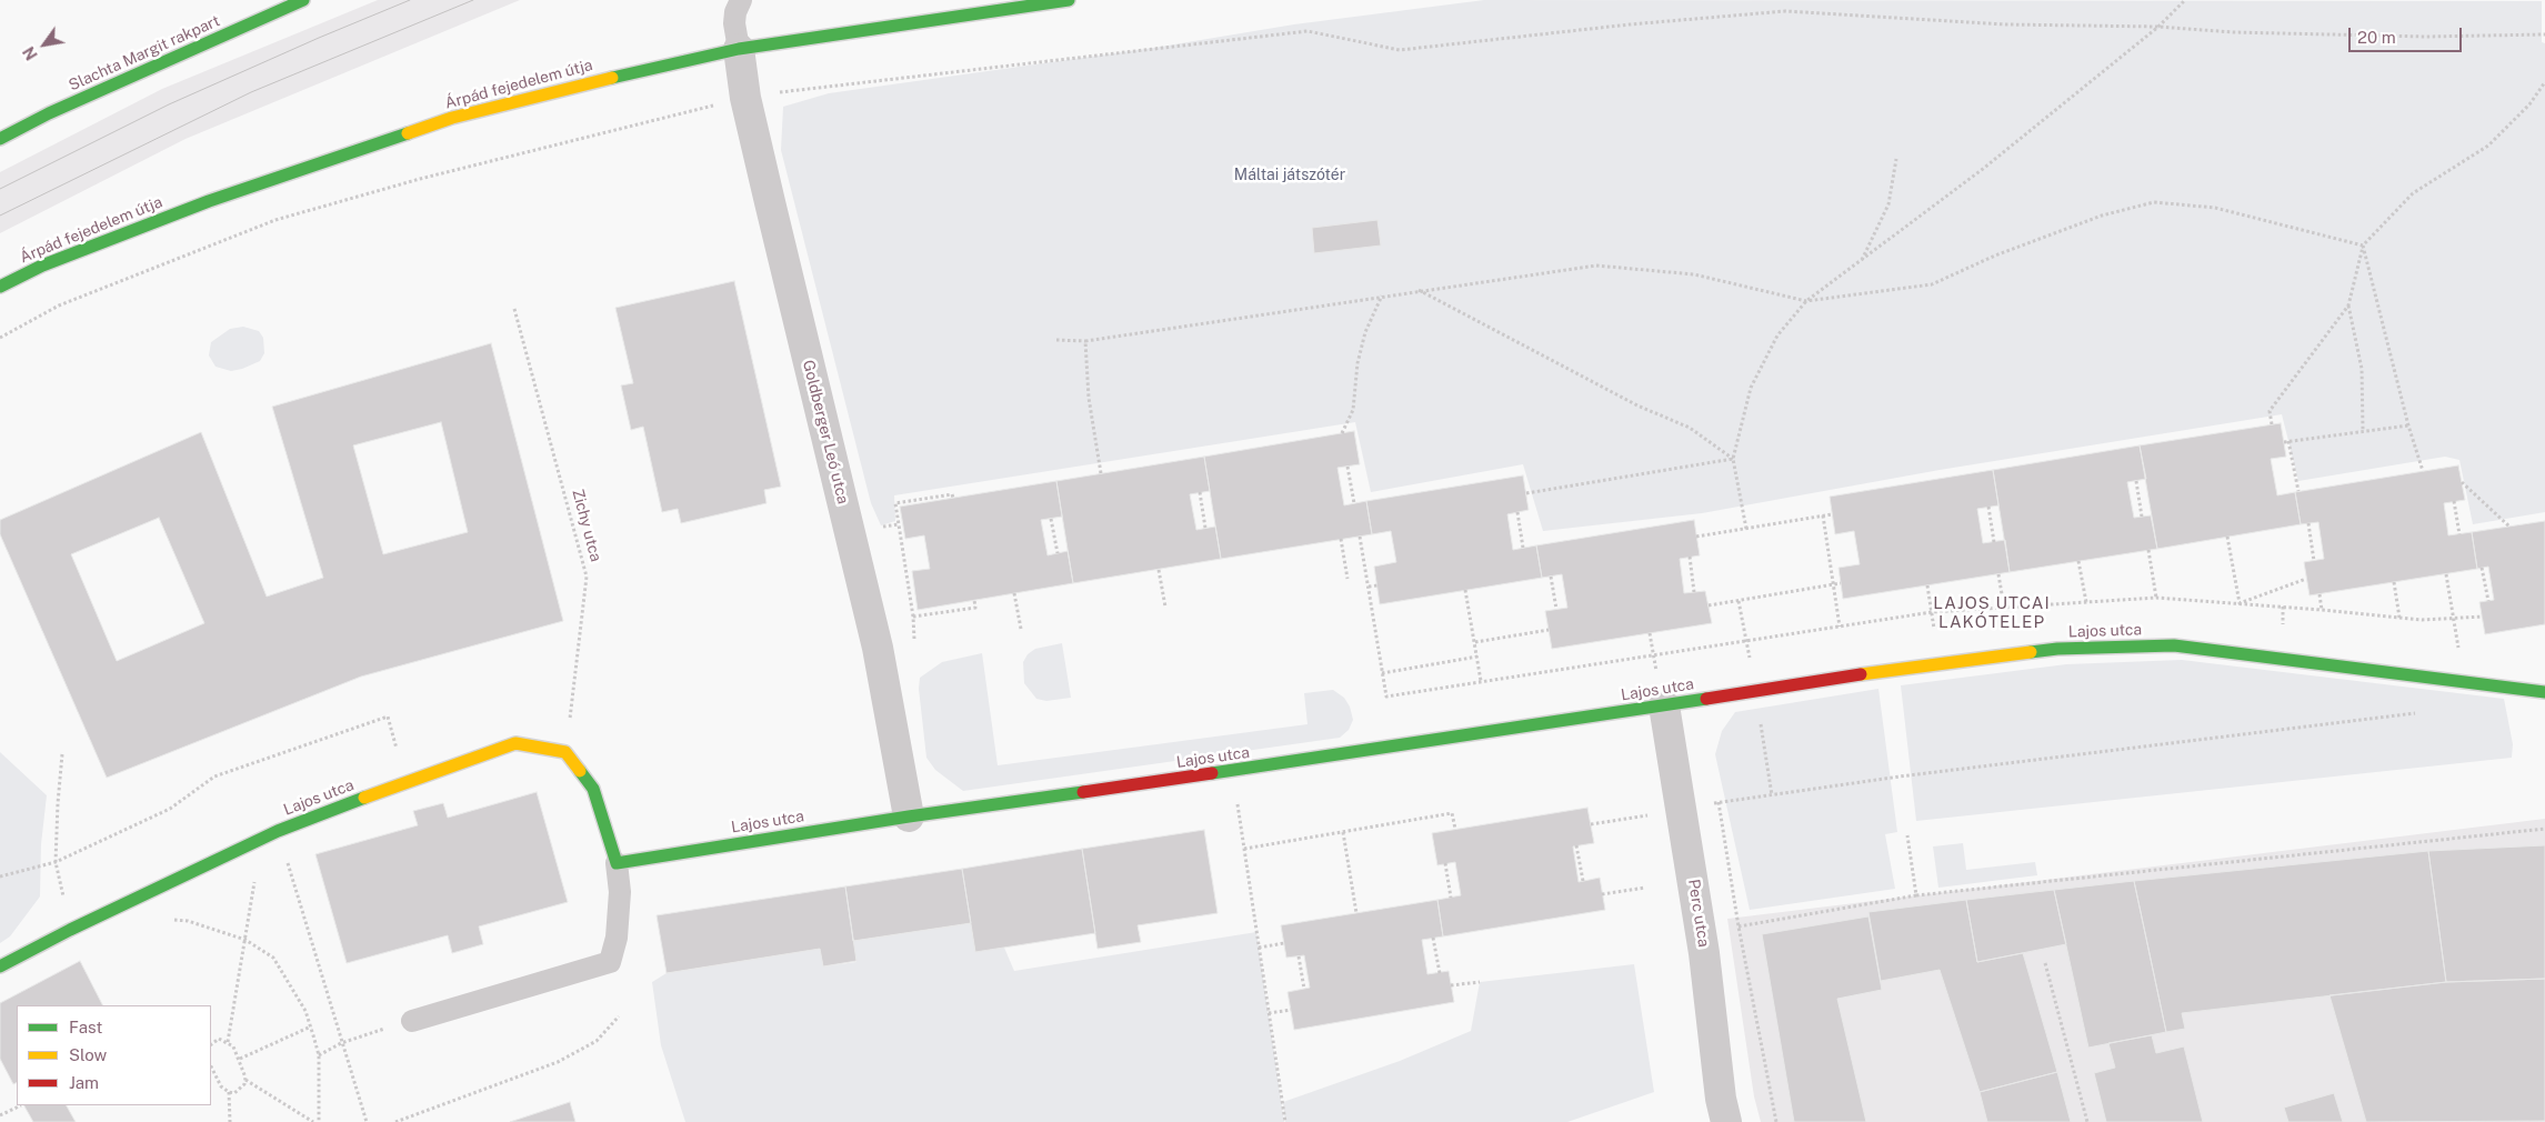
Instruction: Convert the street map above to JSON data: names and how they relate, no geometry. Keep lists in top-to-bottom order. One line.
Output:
{"streets":{"street":["Slachta Margit rakpart","Árpád fejedelem útja","Goldberger Leó utca","Lajos utca","Perc utca"],"path":["Zichy utca"]},"crossings":[["Árpád fejedelem útja","Goldberger Leó utca"],["Goldberger Leó utca","Lajos utca"],["Zichy utca","Lajos utca"],["Lajos utca","Perc utca"]],"districts":["LAJOS UTCAI LAKÓTELEP"],"parks":["Máltai játszótér"],"legend":["Fast","Slow","Jam"],"scale_bar":"20 m","north":"bottom left"}
